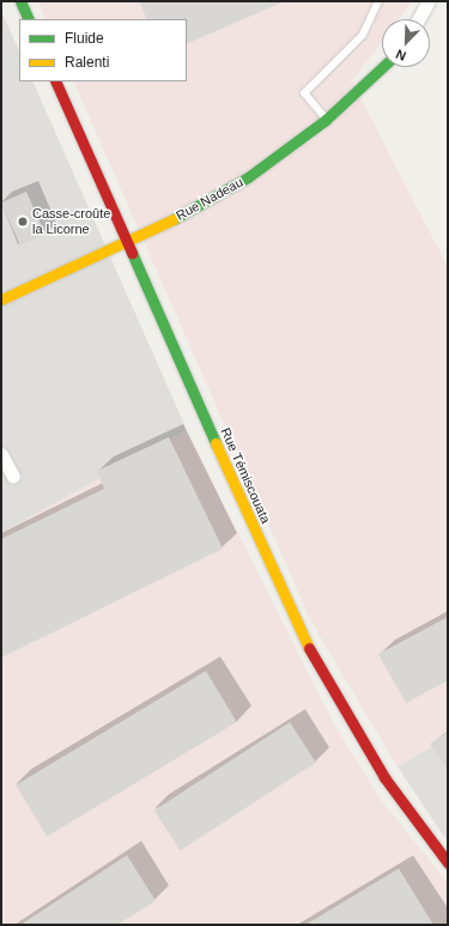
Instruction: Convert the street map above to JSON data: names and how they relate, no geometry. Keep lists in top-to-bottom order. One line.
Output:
{"streets":{"main road":["Rue Nadeau","Rue Témiscouata"]},"crossings":[["Rue Nadeau","Rue Témiscouata"]],"places":["Casse-croûte la Licorne"],"legend":["Fluide","Ralenti"],"north":"bottom left"}
